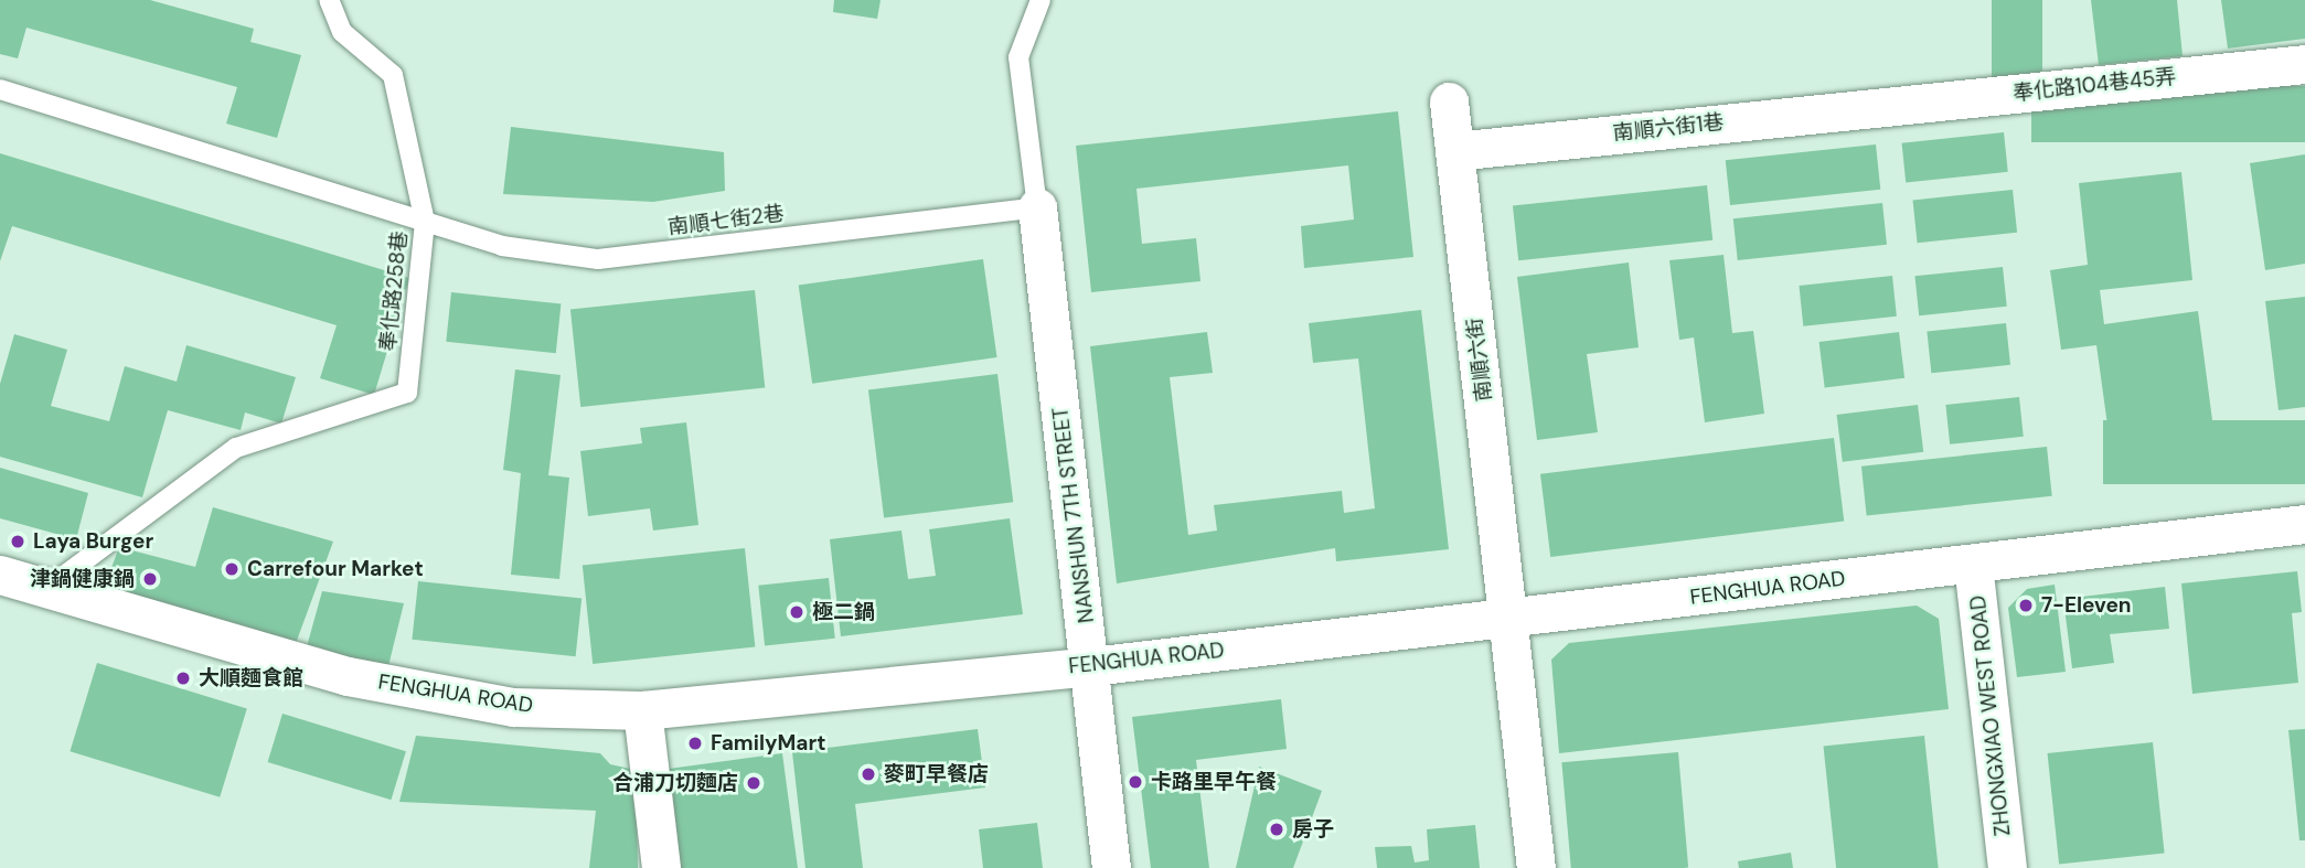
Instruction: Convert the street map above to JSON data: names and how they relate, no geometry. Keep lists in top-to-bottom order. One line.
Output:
{"streets":{"street":["奉化路104巷45弄","南順六街1巷","南順六街","NANSHUN 7TH STREET","FENGHUA ROAD","ZHONGXIAO WEST ROAD"],"lane":["南順七街2巷","奉化路258巷"]},"crossings":[["奉化路104巷45弄","南順六街1巷"],["南順六街1巷","南順六街"],["南順七街2巷","奉化路258巷"],["南順七街2巷","NANSHUN 7TH STREET"],["奉化路258巷","FENGHUA ROAD"],["南順六街","FENGHUA ROAD"],["NANSHUN 7TH STREET","FENGHUA ROAD"],["FENGHUA ROAD","ZHONGXIAO WEST ROAD"]],"places":["Laya Burger","Carrefour Market","津鍋健康鍋","7-Eleven","極二鍋","大順麵食館","FamilyMart","麥町早餐店","卡路里早午餐","合浦刀切麵店","房子"]}
